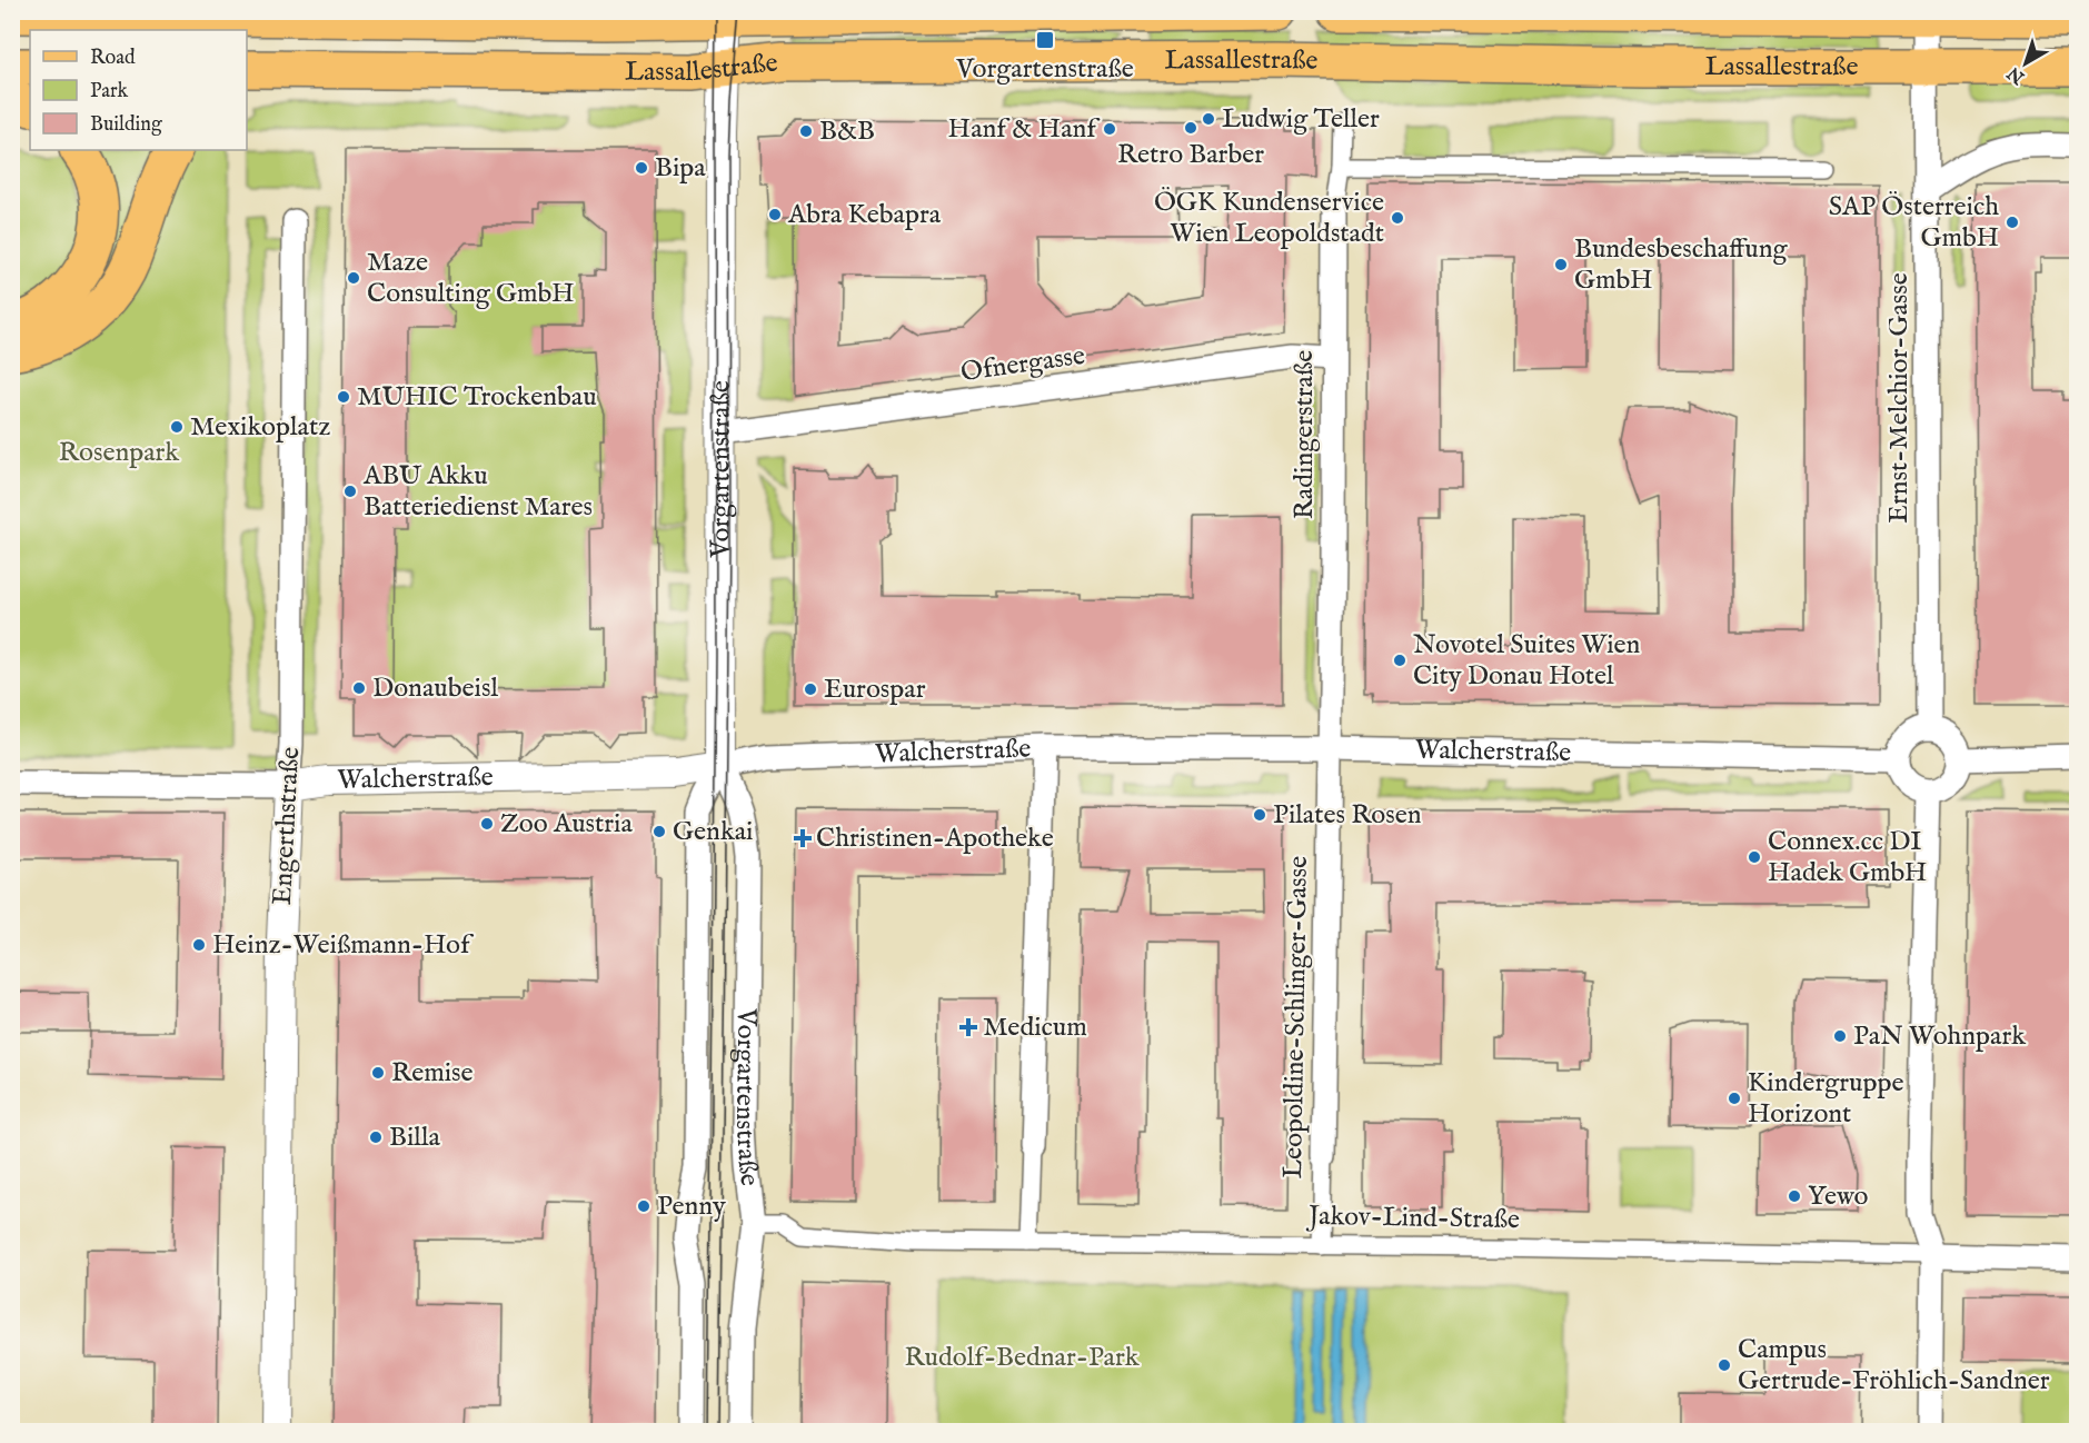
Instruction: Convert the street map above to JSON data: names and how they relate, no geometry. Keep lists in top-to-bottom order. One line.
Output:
{"streets":{"main road":["Lassallestraße"],"street":["Ofnergasse","Ernst-Melchior-Gasse","Radingerstraße","Vorgartenstraße","Walcherstraße","Engerthstraße","Leopoldine-Schlinger-Gasse","Jakov-Lind-Straße"]},"crossings":[["Lassallestraße","Ernst-Melchior-Gasse"],["Lassallestraße","Vorgartenstraße"],["Ofnergasse","Radingerstraße"],["Ofnergasse","Vorgartenstraße"],["Ernst-Melchior-Gasse","Walcherstraße"],["Radingerstraße","Walcherstraße"],["Radingerstraße","Leopoldine-Schlinger-Gasse"],["Vorgartenstraße","Walcherstraße"],["Vorgartenstraße","Jakov-Lind-Straße"],["Walcherstraße","Engerthstraße"],["Walcherstraße","Leopoldine-Schlinger-Gasse"],["Leopoldine-Schlinger-Gasse","Jakov-Lind-Straße"]],"parks":["Rosenpark","Rudolf-Bednar-Park"],"places":{"transit":["Vorgartenstraße"],"other":["Ludwig Teller","Retro Barber","Hanf & Hanf","B&B","Bipa","Abra Kebapra","ÖGK Kundenservice Wien Leopoldstadt","SAP Österreich GmbH","Bundesbeschaffung GmbH","Maze Consulting GmbH","MUHIC Trockenbau","Mexikoplatz","ABU Akku Batteriedienst Mares","Novotel Suites Wien City Donau Hotel","Donaubeisl","Eurospar","Pilates Rosen","Zoo Austria","Genkai","Connex.cc DI Hadek GmbH","Heinz-Weißmann-Hof","PaN Wohnpark","Remise","Kindergruppe Horizont","Billa","Yewo","Penny","Campus Gertrude-Fröhlich-Sandner"],"health":["Christinen-Apotheke","Medicum"]},"legend":["Road","Park","Building"],"north":"bottom left"}
